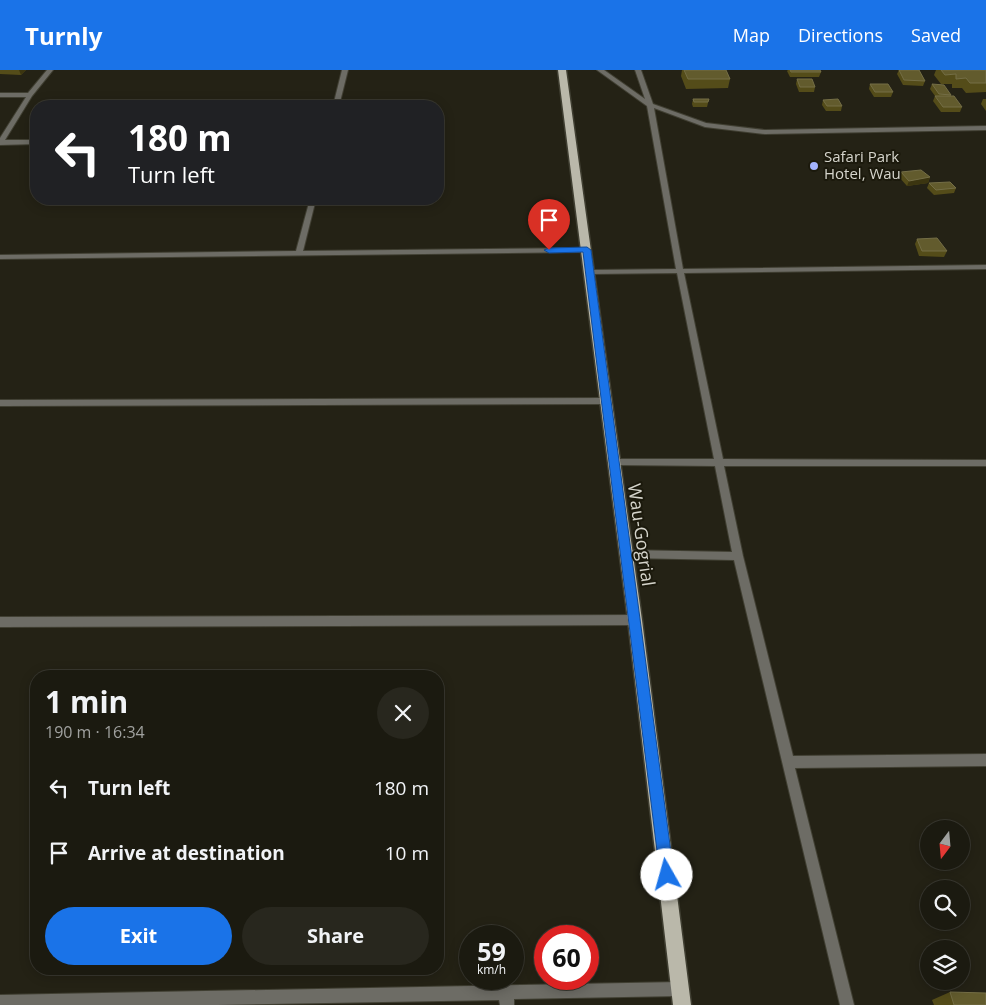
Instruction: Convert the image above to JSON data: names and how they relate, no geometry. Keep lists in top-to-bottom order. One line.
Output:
{"streets":{"main road":["Wau-Gogrial"]},"places":["Safari Park Hotel, Wau"],"north":"bottom","page":{"header":"Turnly","nav":["Map","Directions","Saved"],"turn":["180 m","Turn left"],"heading":["1 min","190 m · 16:34"],"list":[{"name":"Turn left","value":"180 m"},{"name":"Arrive at destination","value":"10 m"}],"buttons":["Exit","Share"],"speed":"59 km/h","limit":"60"}}
